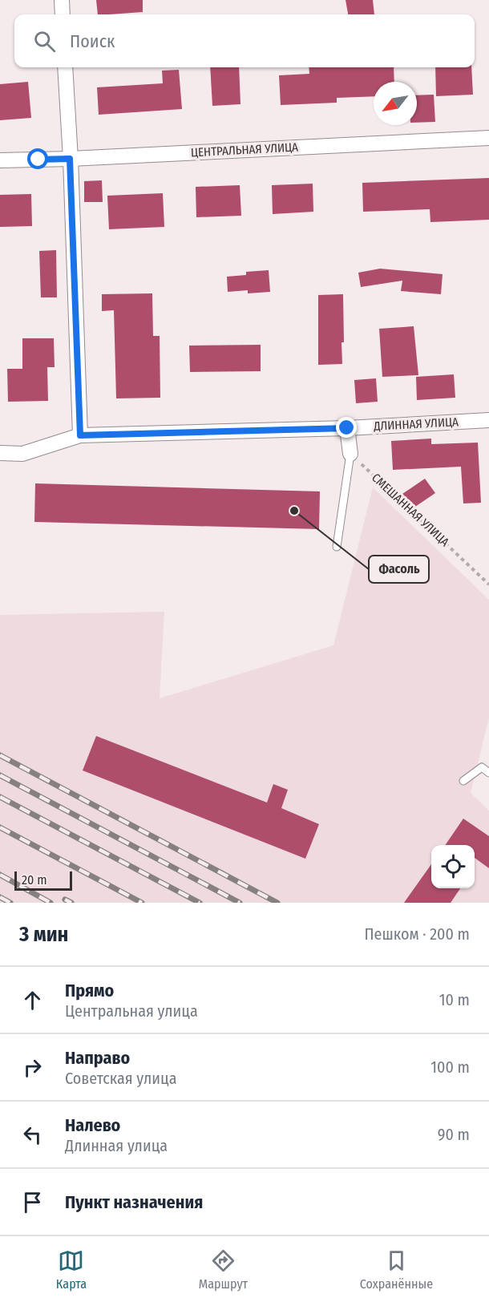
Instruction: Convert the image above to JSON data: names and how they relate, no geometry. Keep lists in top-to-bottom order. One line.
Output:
{"streets":{"street":["ЦЕНТРАЛЬНАЯ УЛИЦА","ДЛИННАЯ УЛИЦА"],"path":["СМЕШАННАЯ УЛИЦА"]},"places":["Фасоль"],"scale_bar":"20 m","north":"bottom left","page":{"search":"Поиск","scale":"20 m","heading":["3 мин","Пешком · 200 m"],"list":[["Прямо","Центральная улица","10 m"],["Направо","Советская улица","100 m"],["Налево","Длинная улица","90 m"],"Пункт назначения"],"nav":["Карта","Маршрут","Сохранённые"]}}
